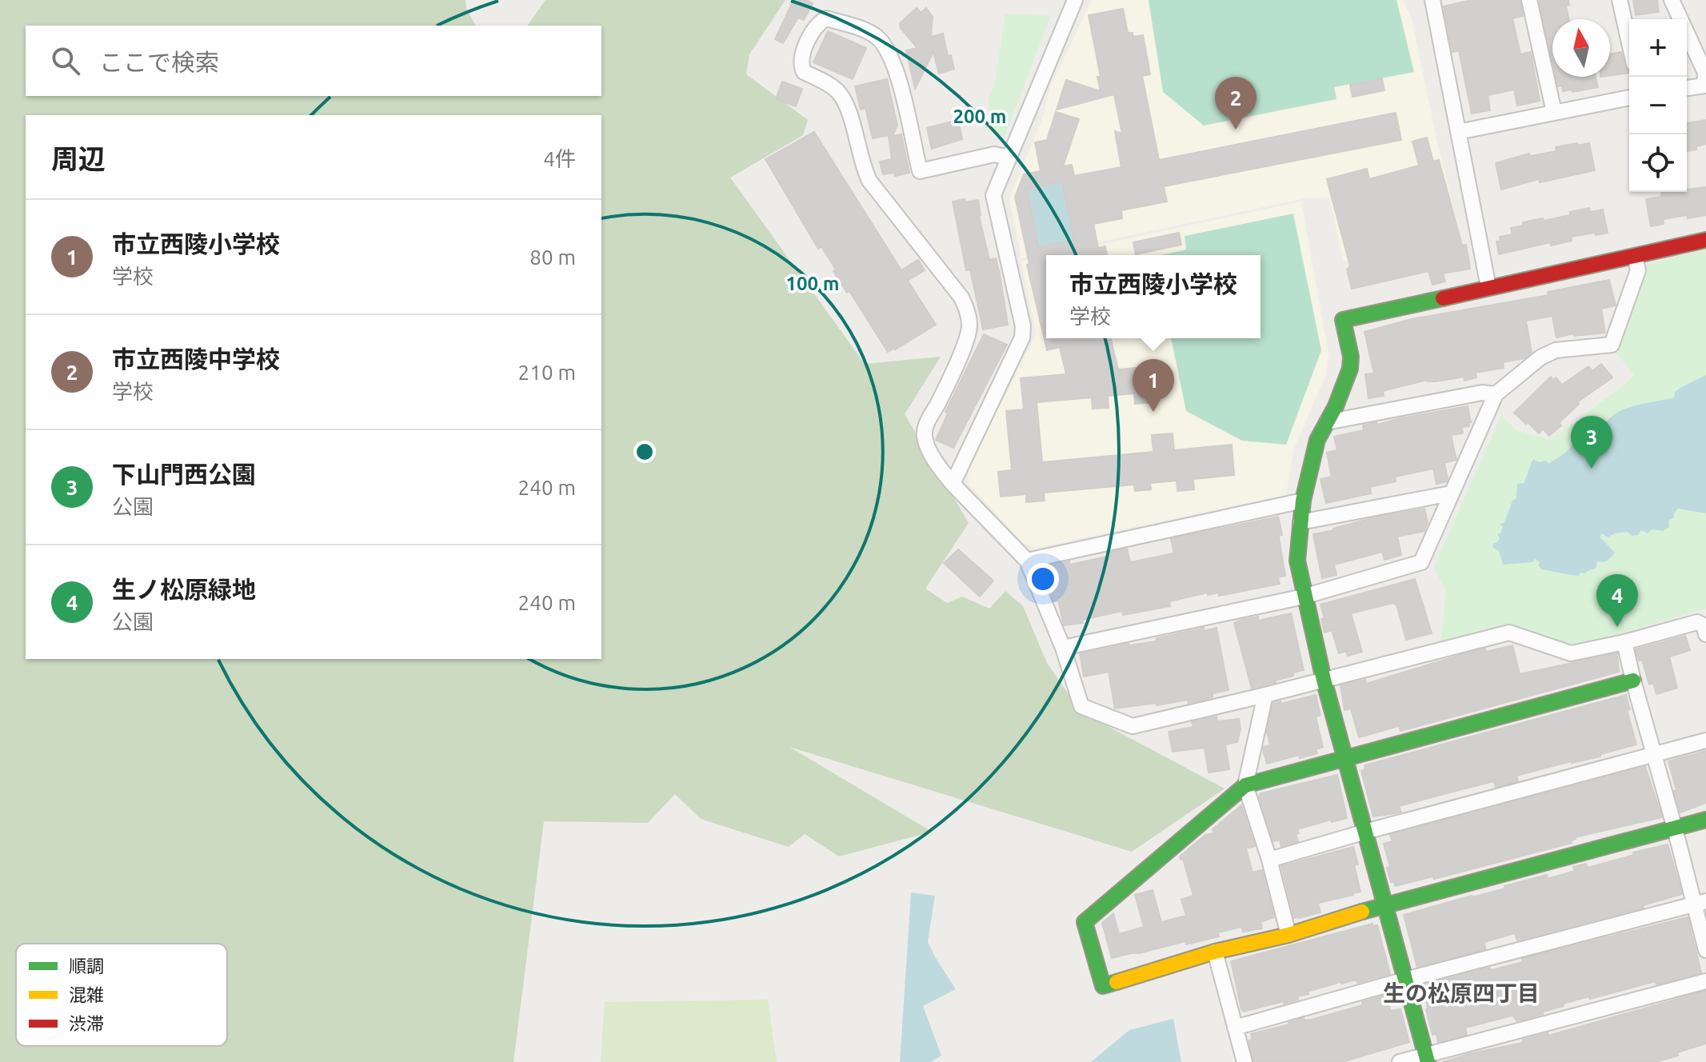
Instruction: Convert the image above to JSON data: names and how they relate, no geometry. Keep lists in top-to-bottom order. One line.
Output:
{"districts":["生の松原四丁目"],"legend":["順調","混雑","渋滞"],"north":"top","page":{"map_buttons":["+","−"],"search":"ここで検索","pins":["2","1","3","4"],"heading":["周辺","4件"],"list":[{"mark":"1","name":"市立西陵小学校","note":"学校","value":"80 m"},{"mark":"2","name":"市立西陵中学校","note":"学校","value":"210 m"},{"mark":"3","name":"下山門西公園","note":"公園","value":"240 m"},{"mark":"4","name":"生ノ松原緑地","note":"公園","value":"240 m"}],"popup":["市立西陵小学校","学校"]},"rings":["200 m","100 m"]}
